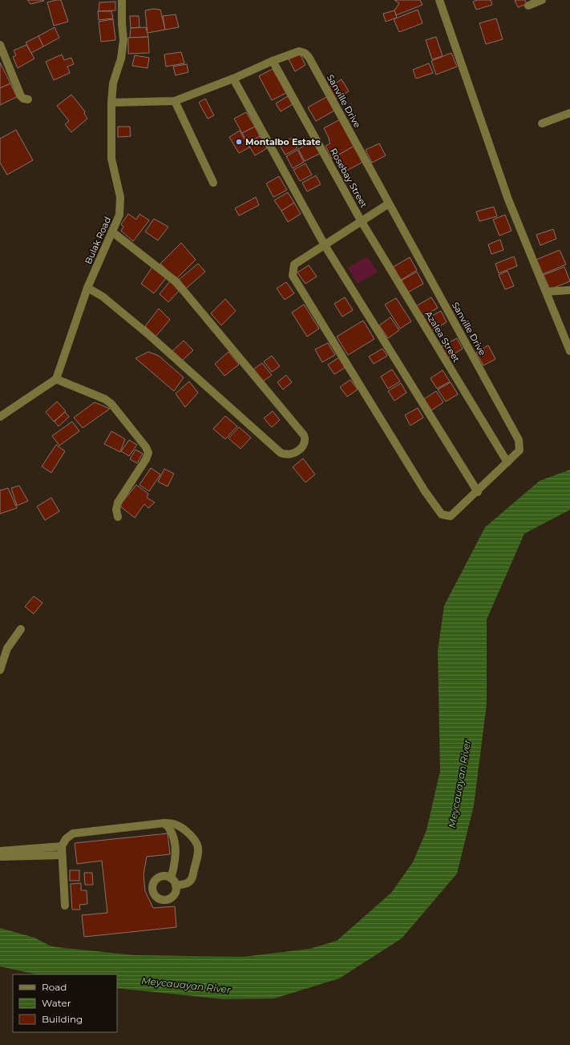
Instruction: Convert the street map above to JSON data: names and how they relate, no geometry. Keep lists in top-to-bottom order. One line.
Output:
{"streets":{"street":["Sanville Drive","Rosebay Street","Bulak Road","Azalea Street"]},"crossings":[["Sanville Drive","Rosebay Street"],["Sanville Drive","Bulak Road"],["Sanville Drive","Azalea Street"],["Rosebay Street","Azalea Street"]],"water":["Meycauayan River"],"places":["Montalbo Estate"],"legend":["Road","Water","Building"]}
